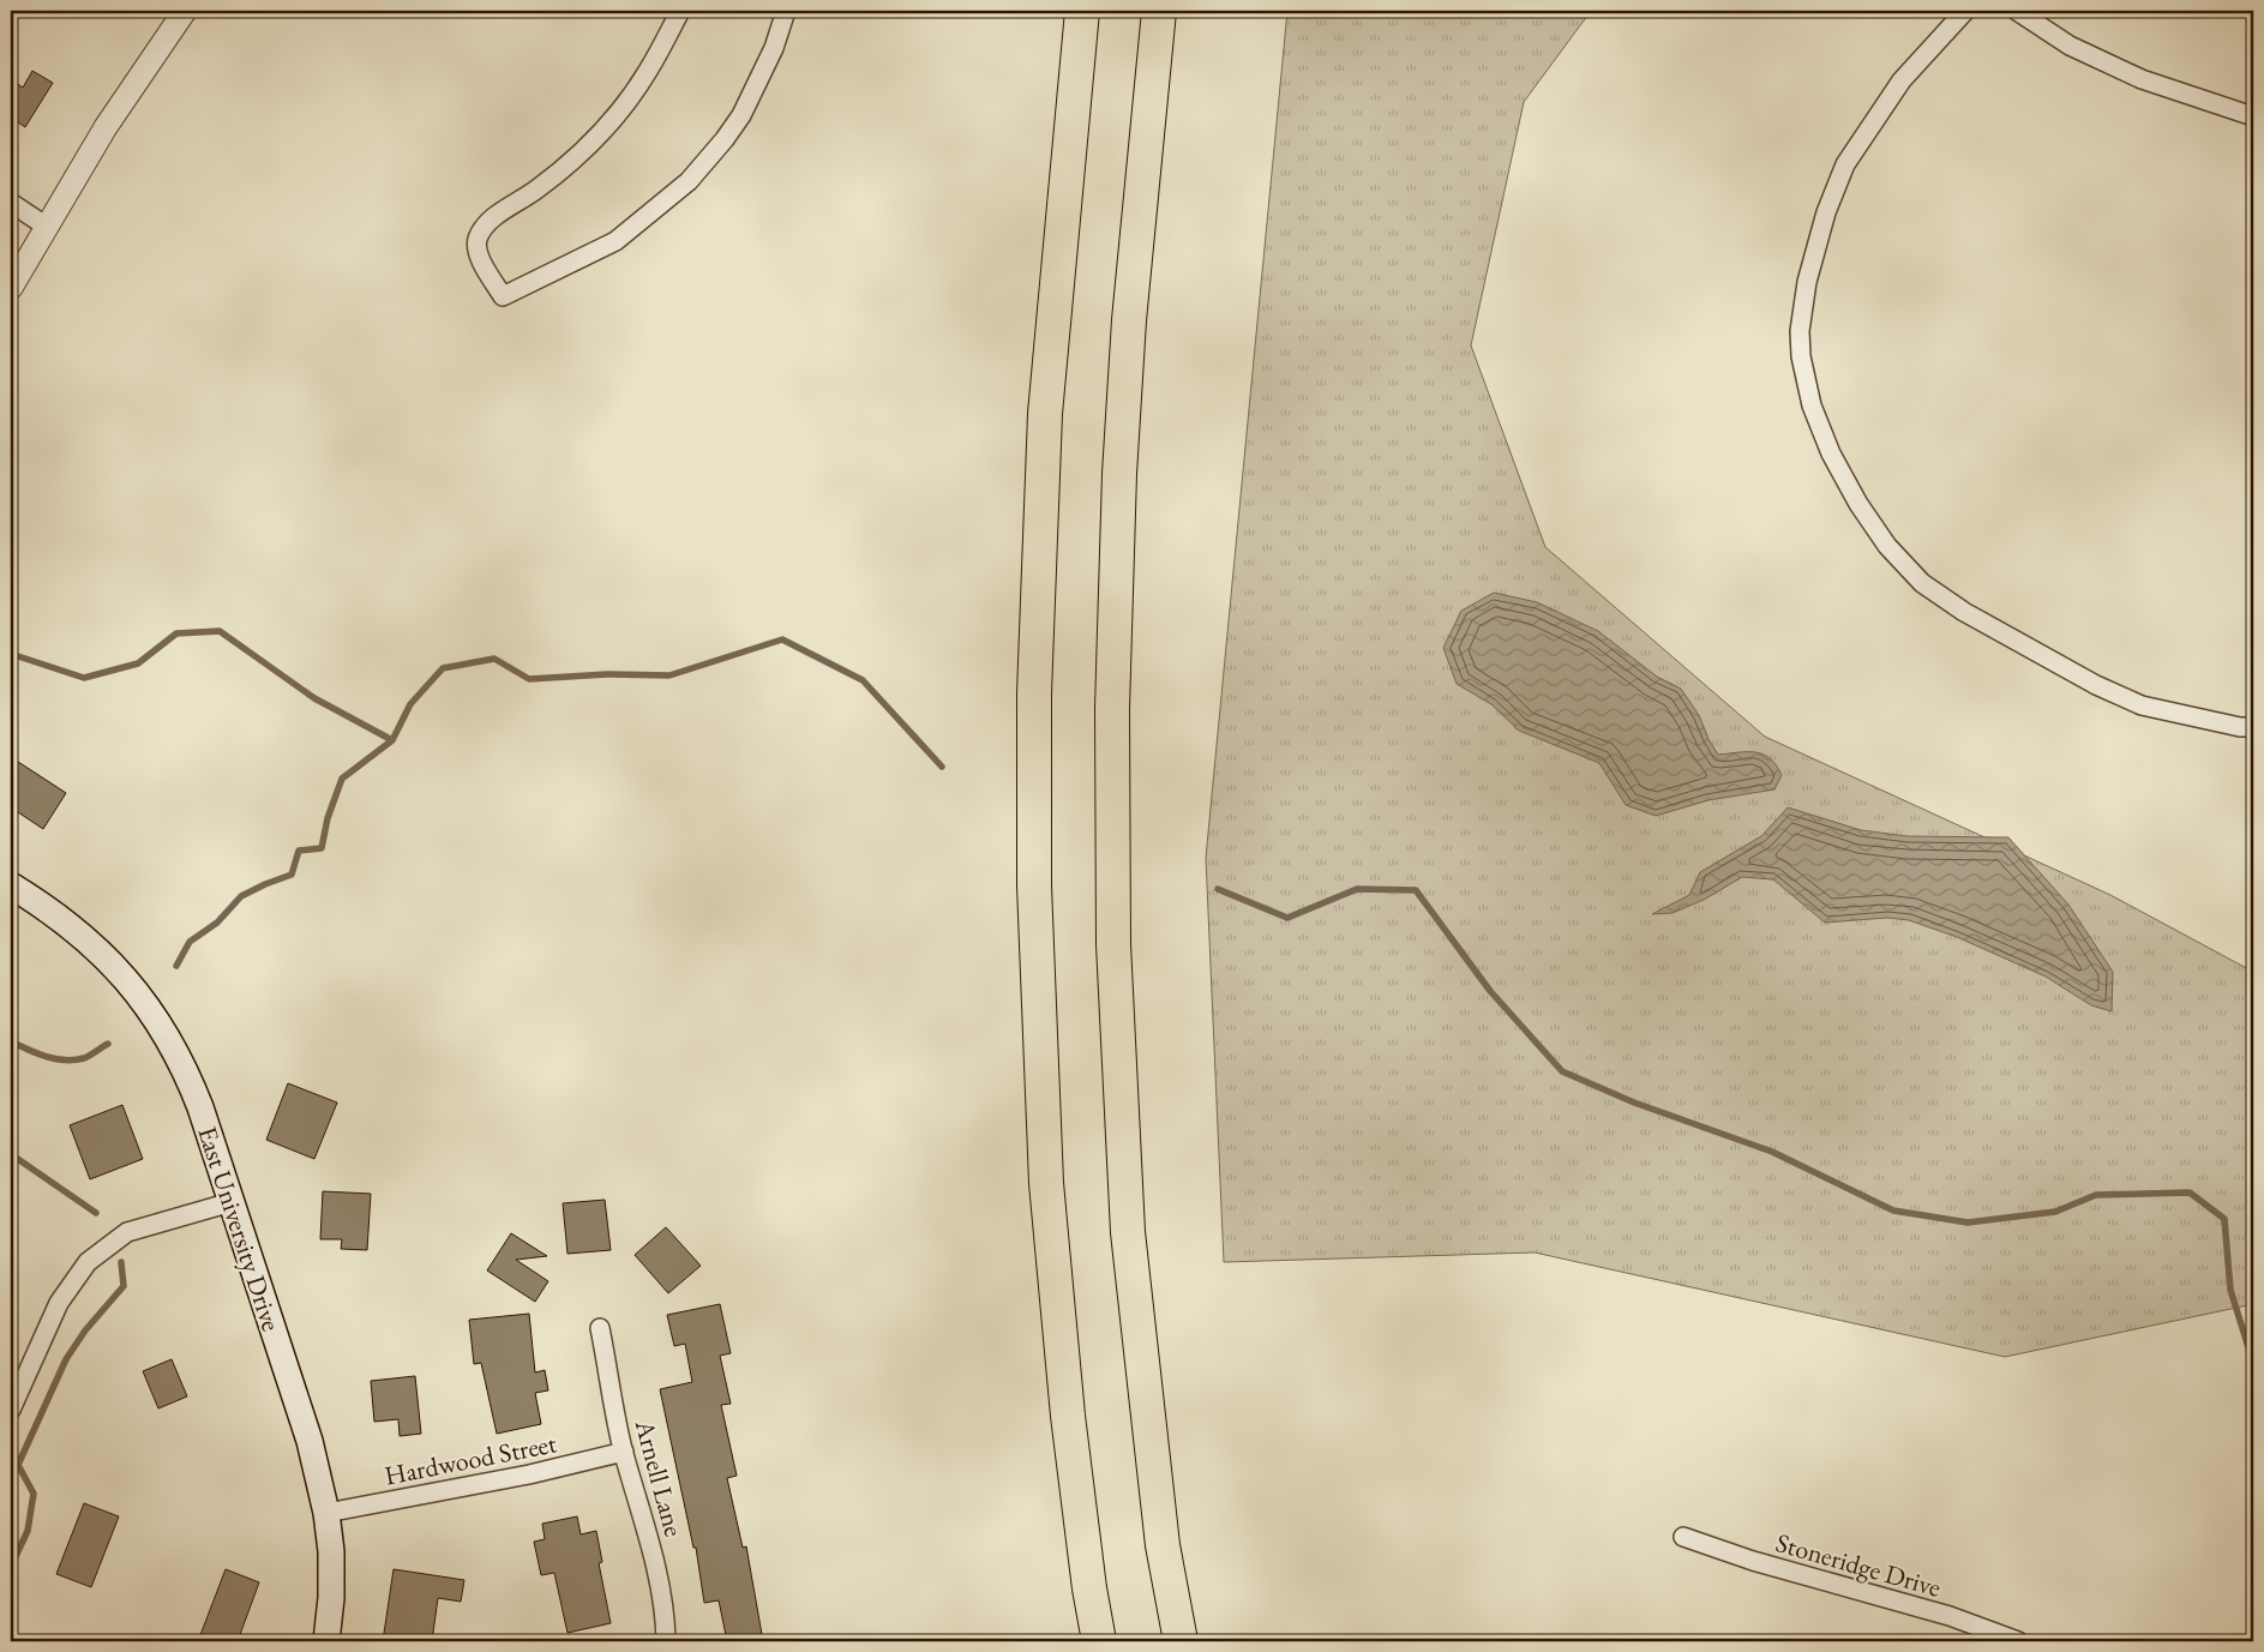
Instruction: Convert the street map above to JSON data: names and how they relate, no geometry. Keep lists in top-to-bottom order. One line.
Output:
{"streets":{"main road":["East University Drive"],"street":["Hardwood Street","Arnell Lane","Stoneridge Drive"]},"crossings":[["East University Drive","Hardwood Street"],["Hardwood Street","Arnell Lane"]]}
